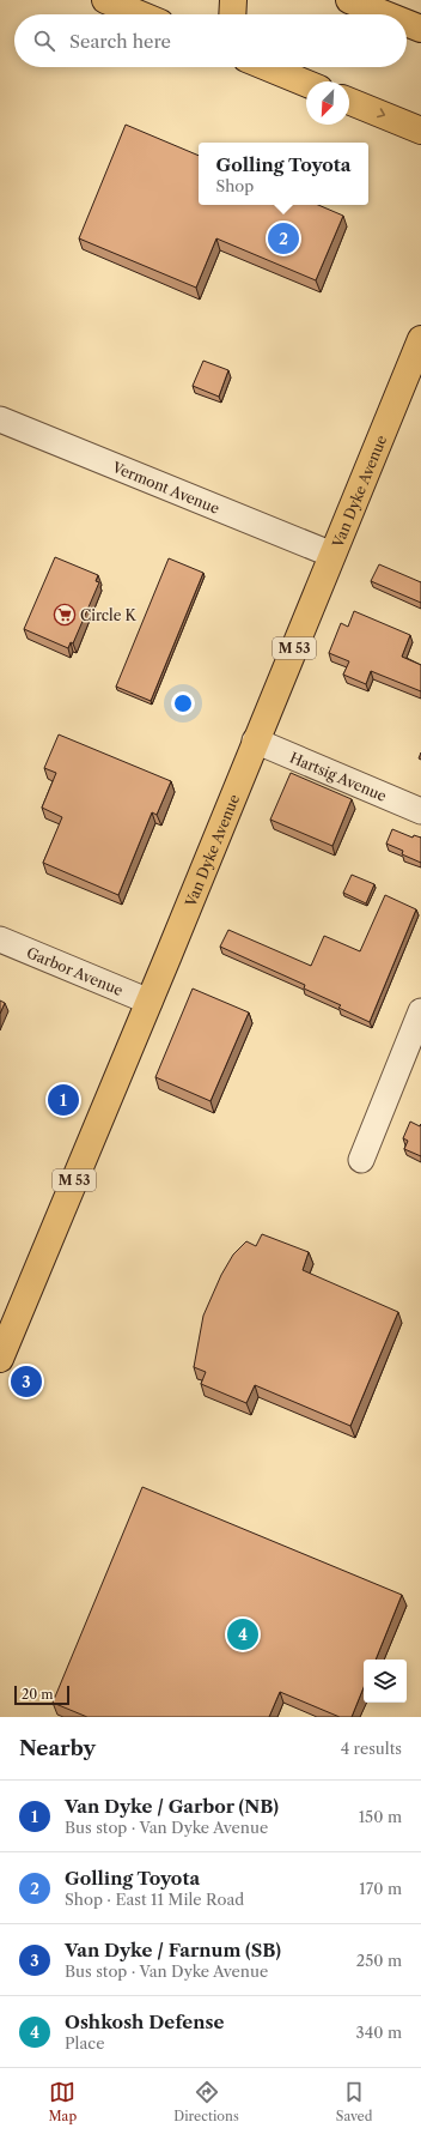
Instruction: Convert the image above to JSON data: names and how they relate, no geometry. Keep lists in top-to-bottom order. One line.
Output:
{"streets":{"main road":["Van Dyke Avenue","M 53"],"street":["Vermont Avenue","Hartsig Avenue","Garbor Avenue"]},"crossings":[["Vermont Avenue","Van Dyke Avenue"],["Van Dyke Avenue","Hartsig Avenue"],["Van Dyke Avenue","Garbor Avenue"]],"places":{"supermarket":["Circle K"]},"scale_bar":"20 m","north":"bottom left","page":{"search":"Search here","popup":["Golling Toyota","Shop"],"pins":["2","1","3","4"],"scale":"20 m","heading":["Nearby","4 results"],"list":[{"mark":"1","name":"Van Dyke / Garbor (NB)","note":"Bus stop · Van Dyke Avenue","value":"150 m"},{"mark":"2","name":"Golling Toyota","note":"Shop · East 11 Mile Road","value":"170 m"},{"mark":"3","name":"Van Dyke / Farnum (SB)","note":"Bus stop · Van Dyke Avenue","value":"250 m"},{"mark":"4","name":"Oshkosh Defense","note":"Place","value":"340 m"}],"nav":["Map","Directions","Saved"]}}
